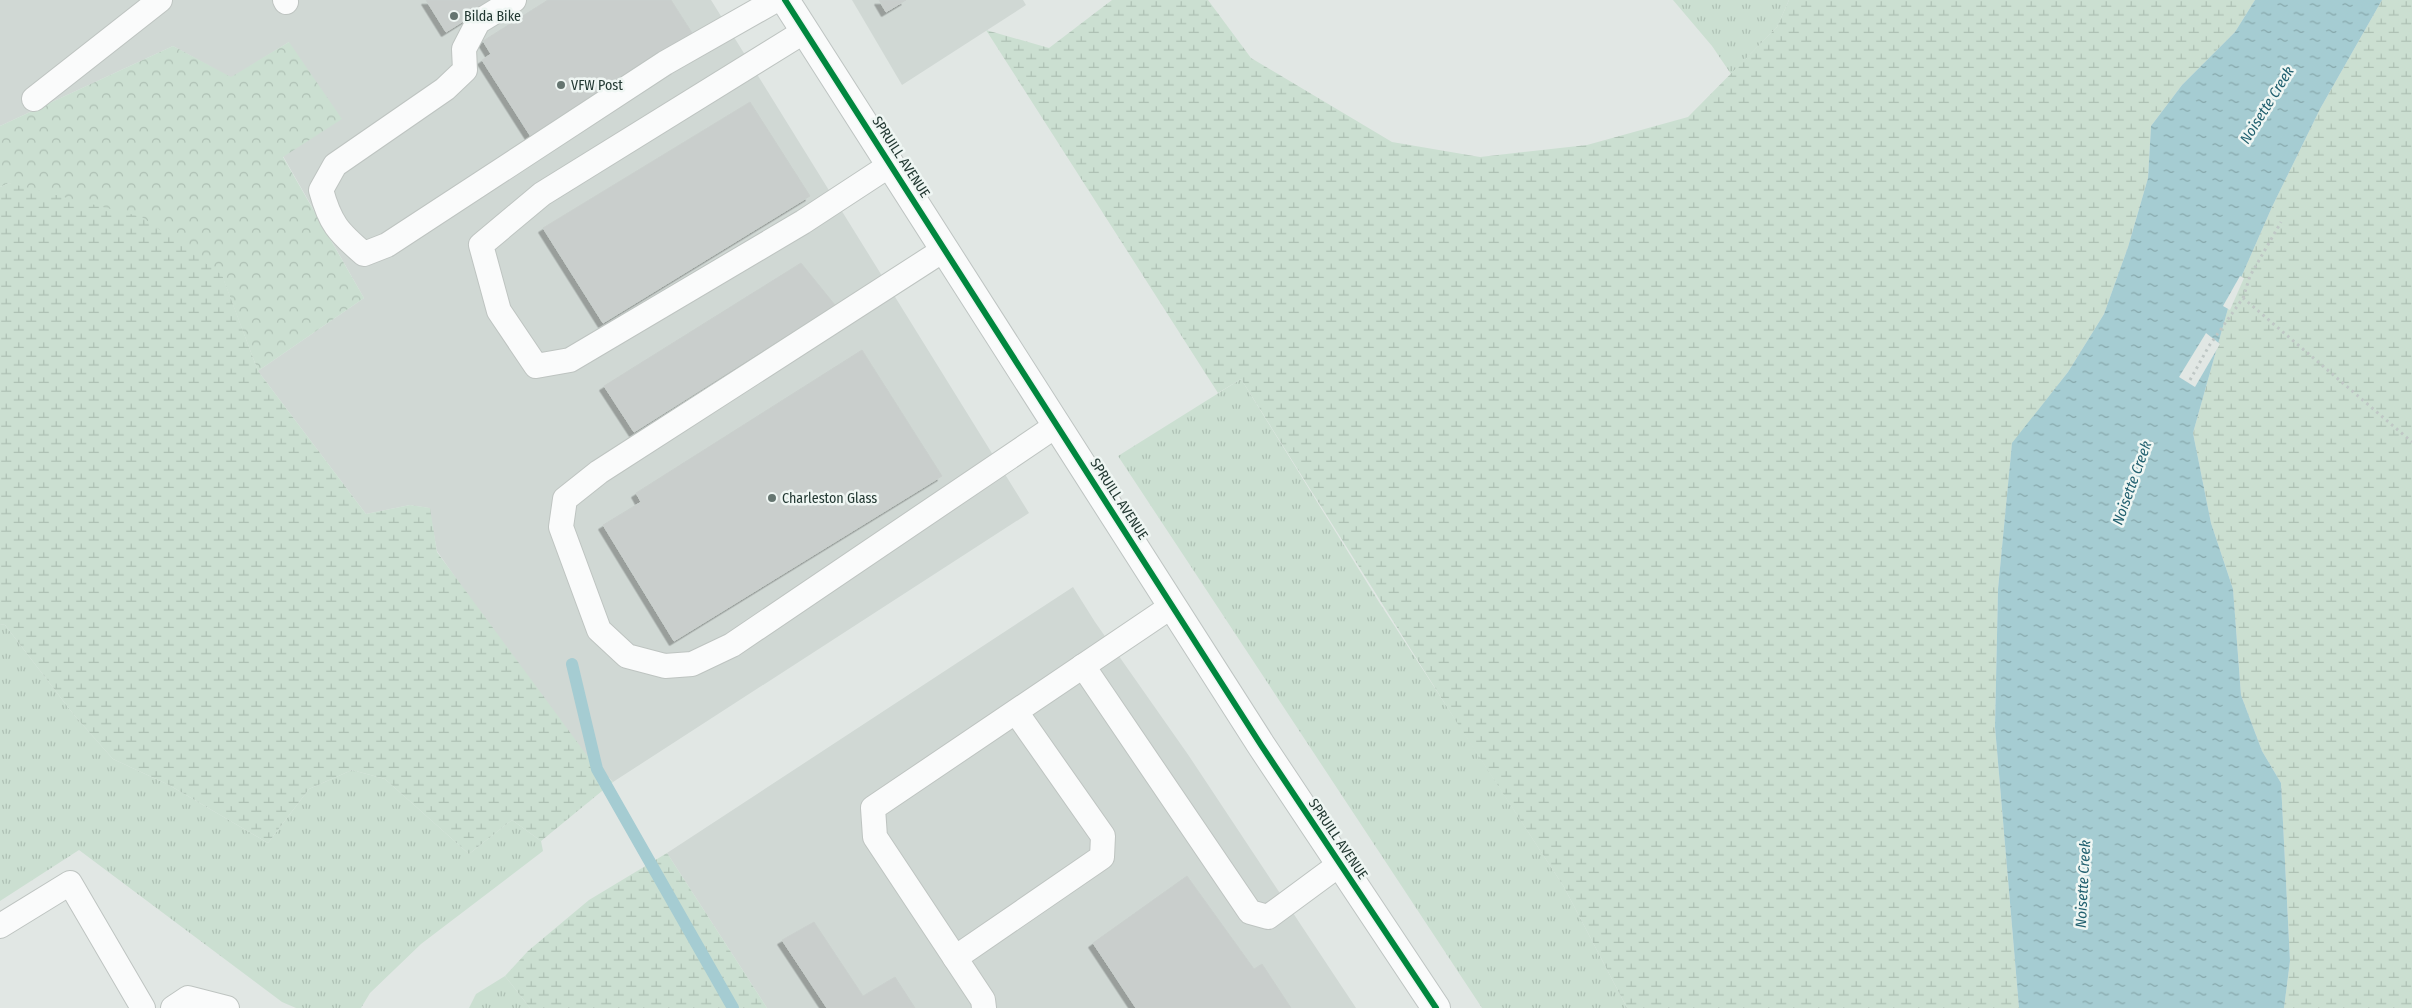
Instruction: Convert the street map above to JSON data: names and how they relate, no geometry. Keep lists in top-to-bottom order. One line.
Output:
{"streets":{"street":["SPRUILL AVENUE"]},"water":["Noisette Creek"],"places":["Bilda Bike","VFW Post","Charleston Glass"]}
